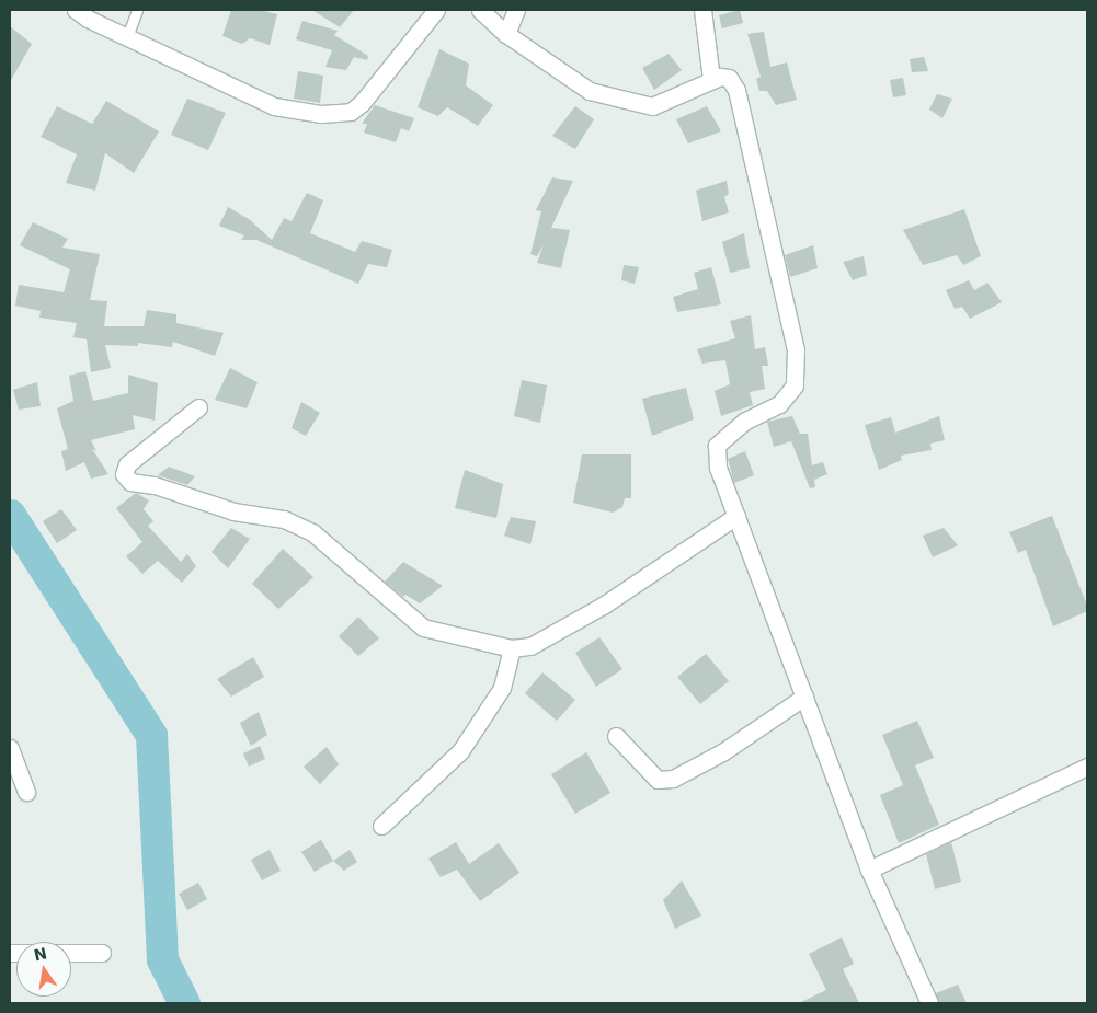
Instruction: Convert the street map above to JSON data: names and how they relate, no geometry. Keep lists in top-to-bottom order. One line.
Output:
{"north":"top"}
